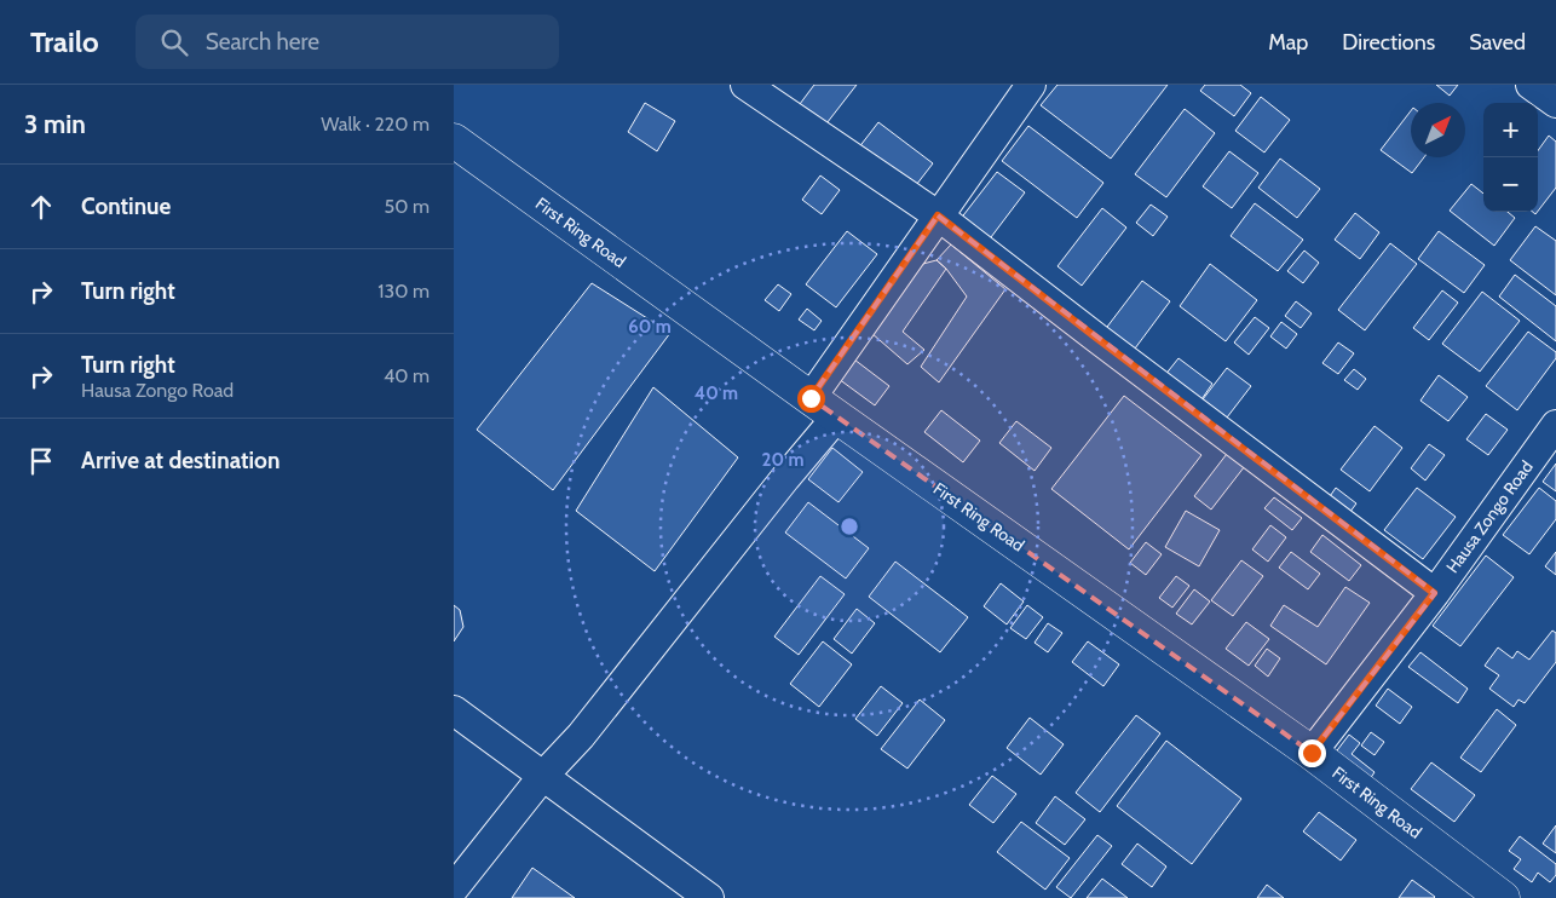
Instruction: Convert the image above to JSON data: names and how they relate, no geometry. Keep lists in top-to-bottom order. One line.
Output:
{"streets":{"street":["First Ring Road","Hausa Zongo Road"]},"crossings":[["First Ring Road","Hausa Zongo Road"]],"north":"top right","page":{"header":"Trailo","search":"Search here","nav":["Map","Directions","Saved"],"heading":["3 min","Walk · 220 m"],"map_buttons":["+","−"],"list":[["Continue","50 m"],["Turn right","130 m"],["Turn right","Hausa Zongo Road","40 m"],"Arrive at destination"]},"rings":["60 m","40 m","20 m"]}
